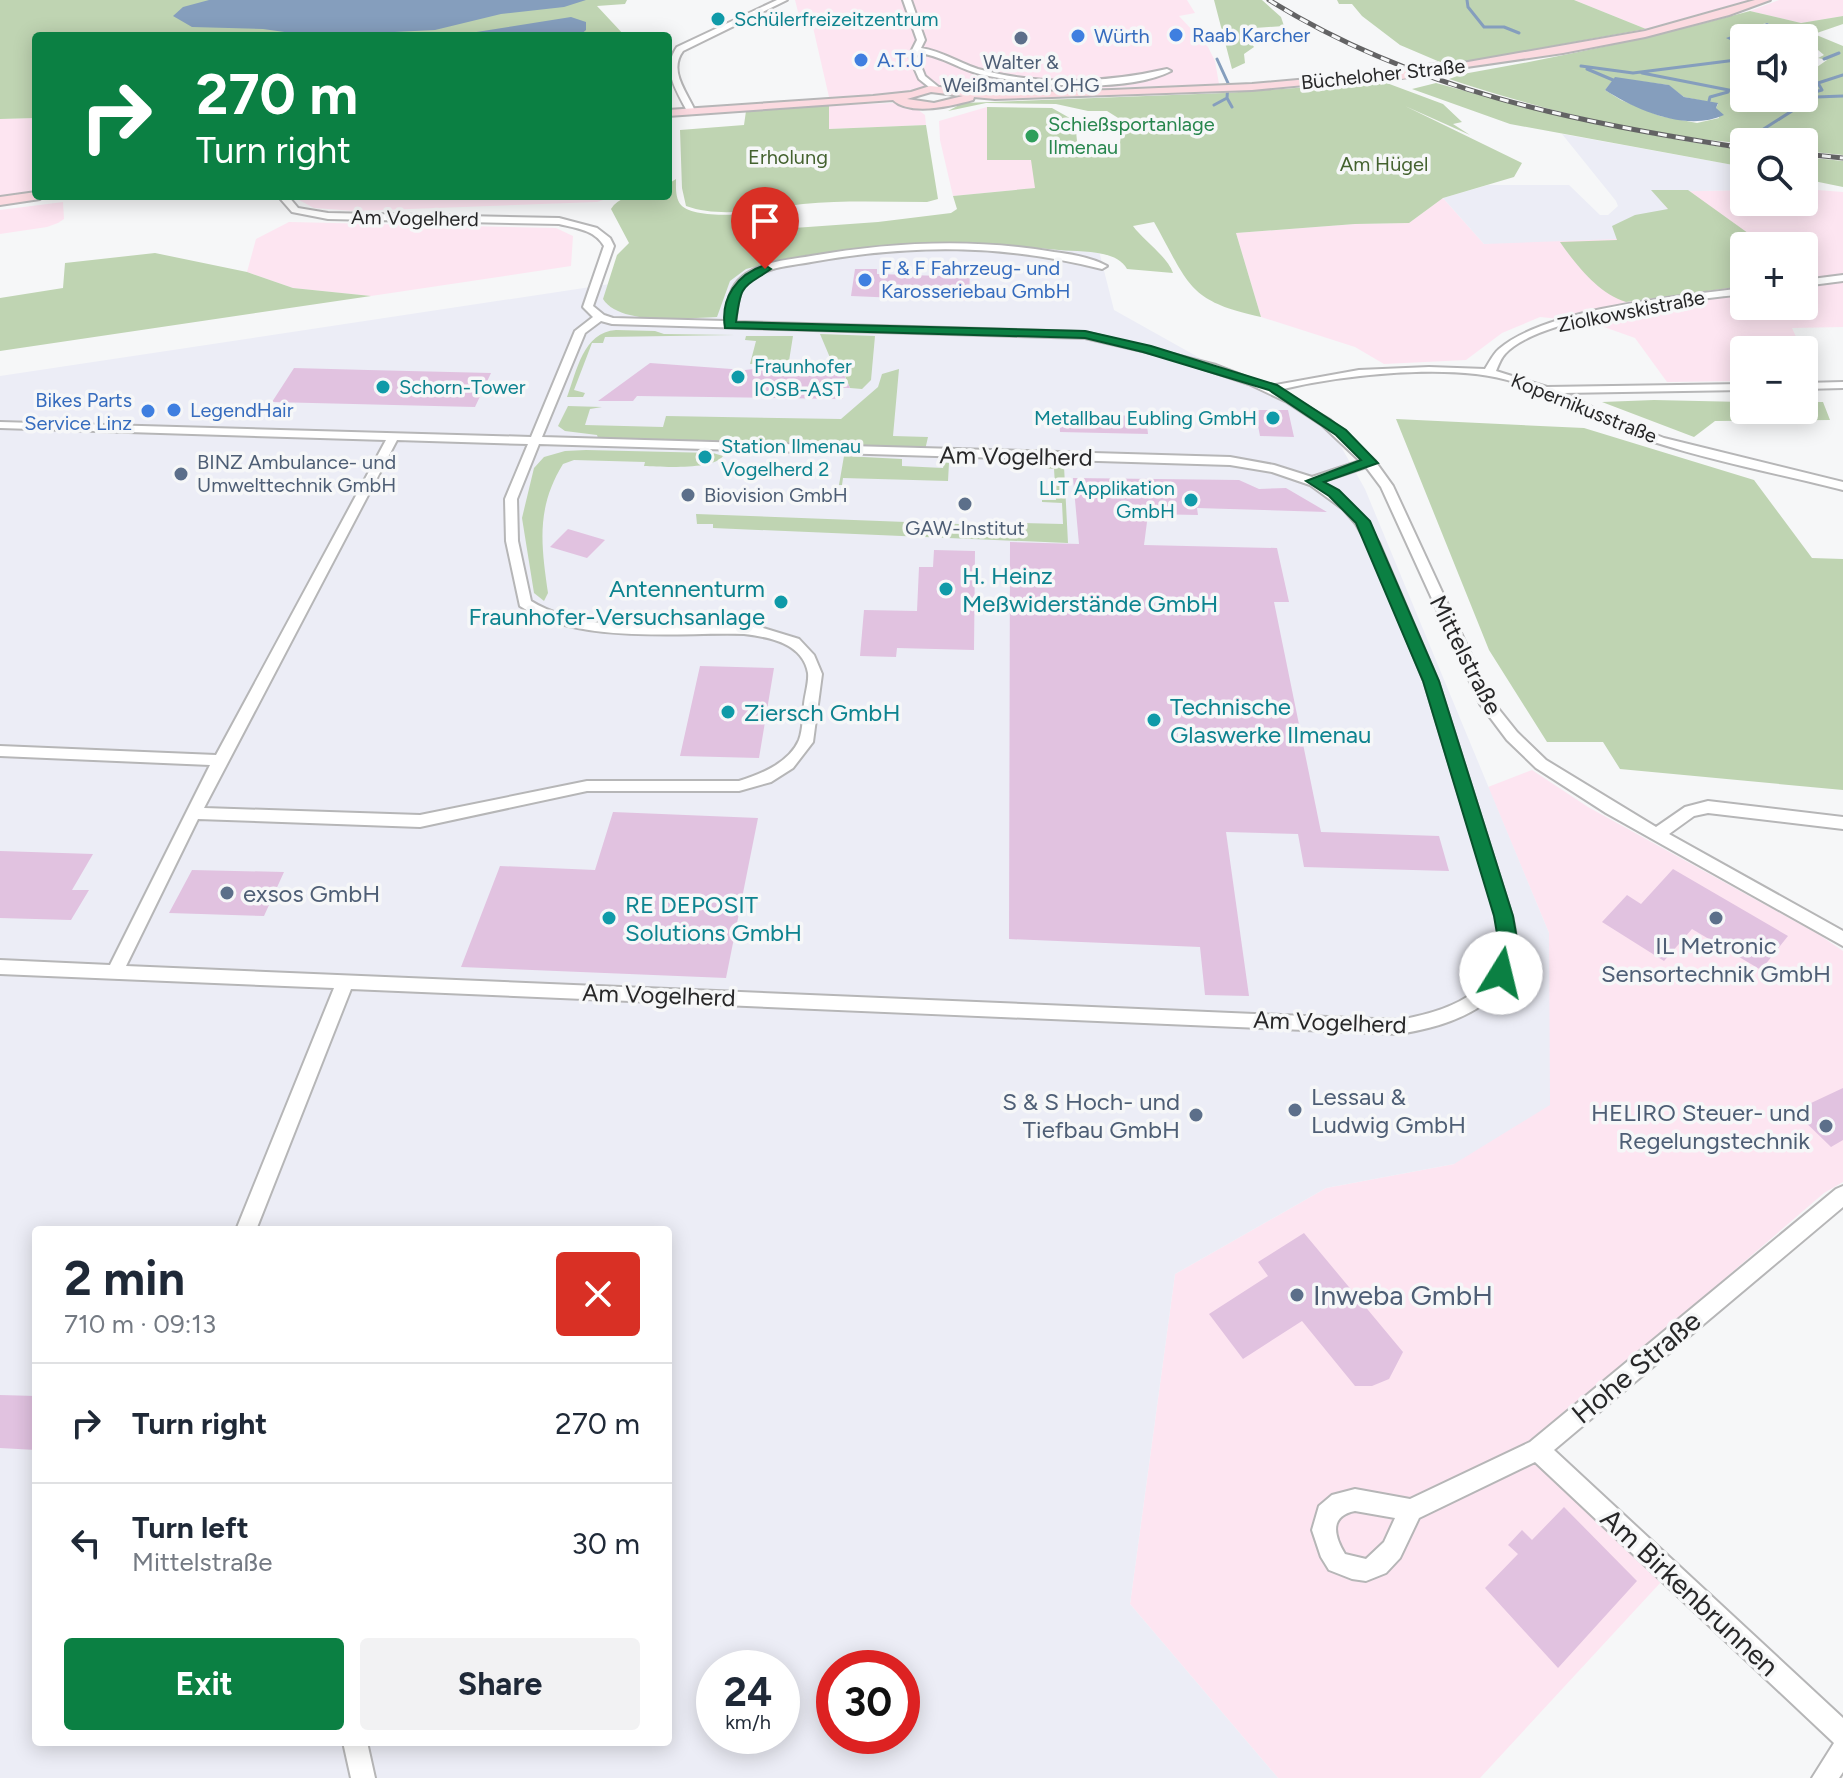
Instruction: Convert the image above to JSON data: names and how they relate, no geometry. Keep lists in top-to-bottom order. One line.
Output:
{"streets":{"main road":["Bücheloher Straße"],"street":["Am Vogelherd","Ziolkowskistraße","Kopernikusstraße","Mittelstraße","Hohe Straße","Am Birkenbrunnen"]},"crossings":[["Ziolkowskistraße","Kopernikusstraße"],["Kopernikusstraße","Mittelstraße"],["Hohe Straße","Am Birkenbrunnen"]],"parks":["Erholung","Am Hügel"],"places":["Schülerfreizeitzentrum","Raab Karcher","Würth","Walter & Weißmantel OHG","A.T.U","Schießsportanlage Ilmenau","F & F Fahrzeug- und Karosseriebau GmbH","Fraunhofer IOSB-AST","Schorn-Tower","LegendHair","Bikes Parts Service Linz","Metallbau Eubling GmbH","Station Ilmenau Vogelherd 2","BINZ Ambulance- und Umwelttechnik GmbH","Biovision GmbH","LLT Applikation GmbH","GAW-Institut","H. Heinz Meßwiderstände GmbH","Antennenturm Fraunhofer-Versuchsanlage","Ziersch GmbH","Technische Glaswerke Ilmenau","exsos GmbH","RE DEPOSIT Solutions GmbH","IL Metronic Sensortechnik GmbH","Lessau & Ludwig GmbH","S & S Hoch- und Tiefbau GmbH","HELIRO Steuer- und Regelungstechnik","Inweba GmbH"],"page":{"map_buttons":["+","−"],"turn":["270 m","Turn right"],"heading":["2 min","710 m · 09:13"],"list":[{"name":"Turn right","value":"270 m"},{"name":"Turn left","note":"Mittelstraße","value":"30 m"}],"buttons":["Exit","Share"],"speed":"24 km/h","limit":"30"}}
